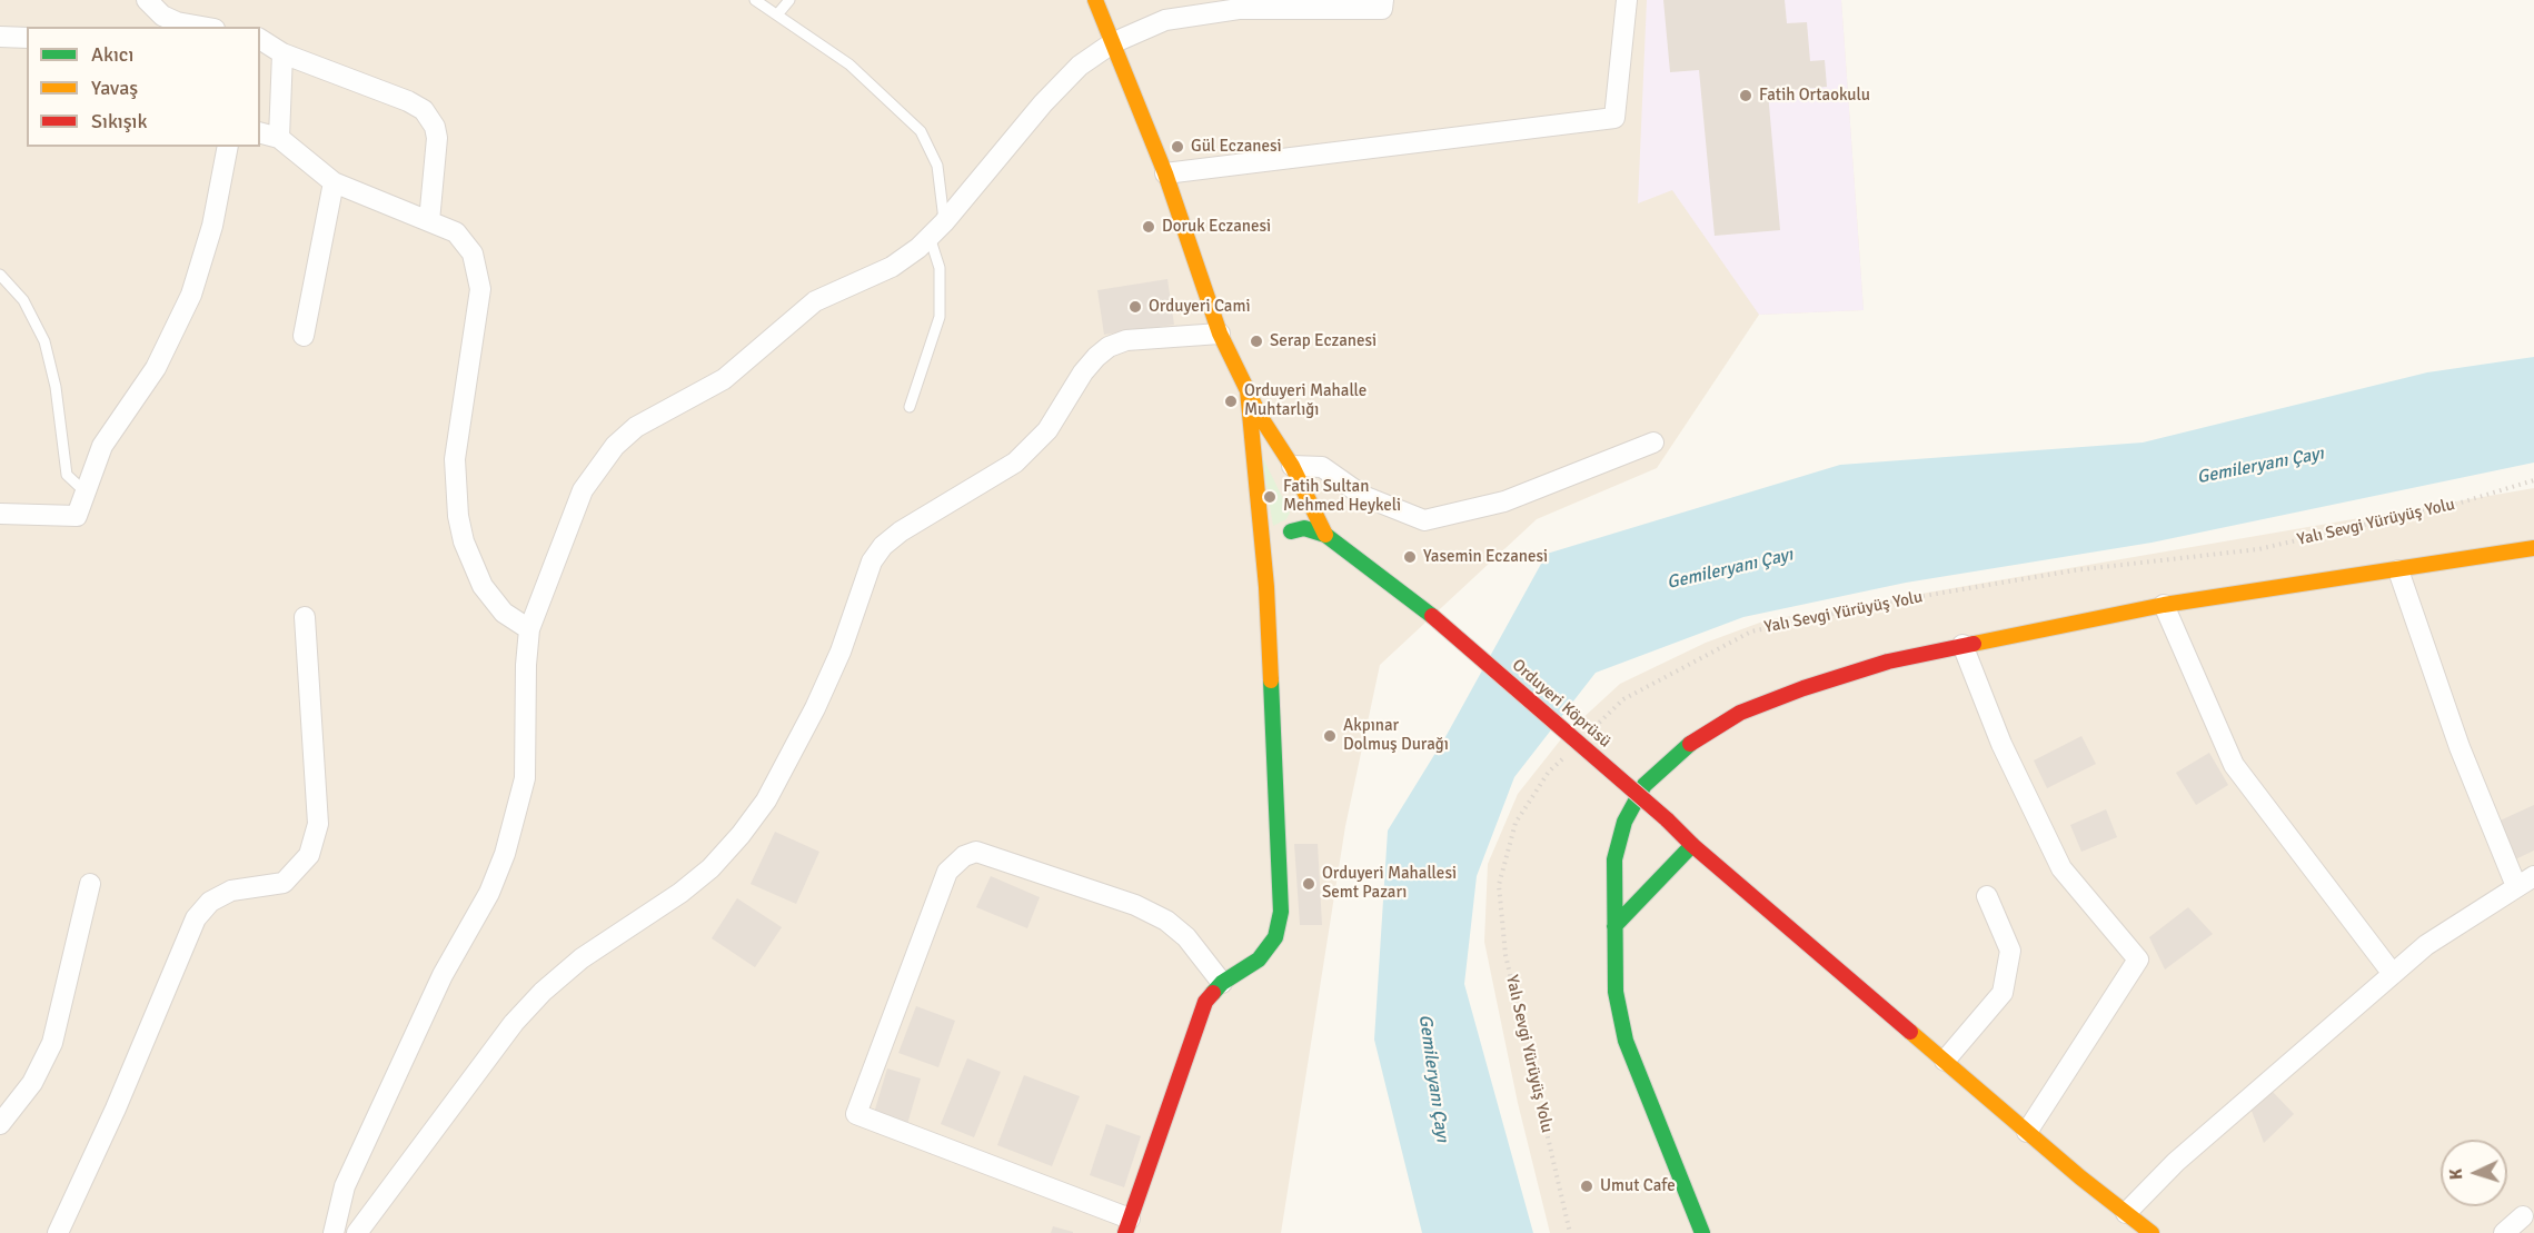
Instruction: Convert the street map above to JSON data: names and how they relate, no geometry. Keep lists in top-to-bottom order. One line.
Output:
{"streets":{"street":["Orduyeri Köprüsü"],"path":["Yalı Sevgi Yürüyüş Yolu"]},"water":["Gemileryanı Çayı"],"places":["Fatih Ortaokulu","Gül Eczanesi","Doruk Eczanesi","Orduyeri Cami","Serap Eczanesi","Orduyeri Mahalle Muhtarlığı","Fatih Sultan Mehmed Heykeli","Yasemin Eczanesi","Akpınar Dolmuş Durağı","Orduyeri Mahallesi Semt Pazarı","Umut Cafe"],"legend":["Akıcı","Yavaş","Sıkışık"],"north":"left"}
